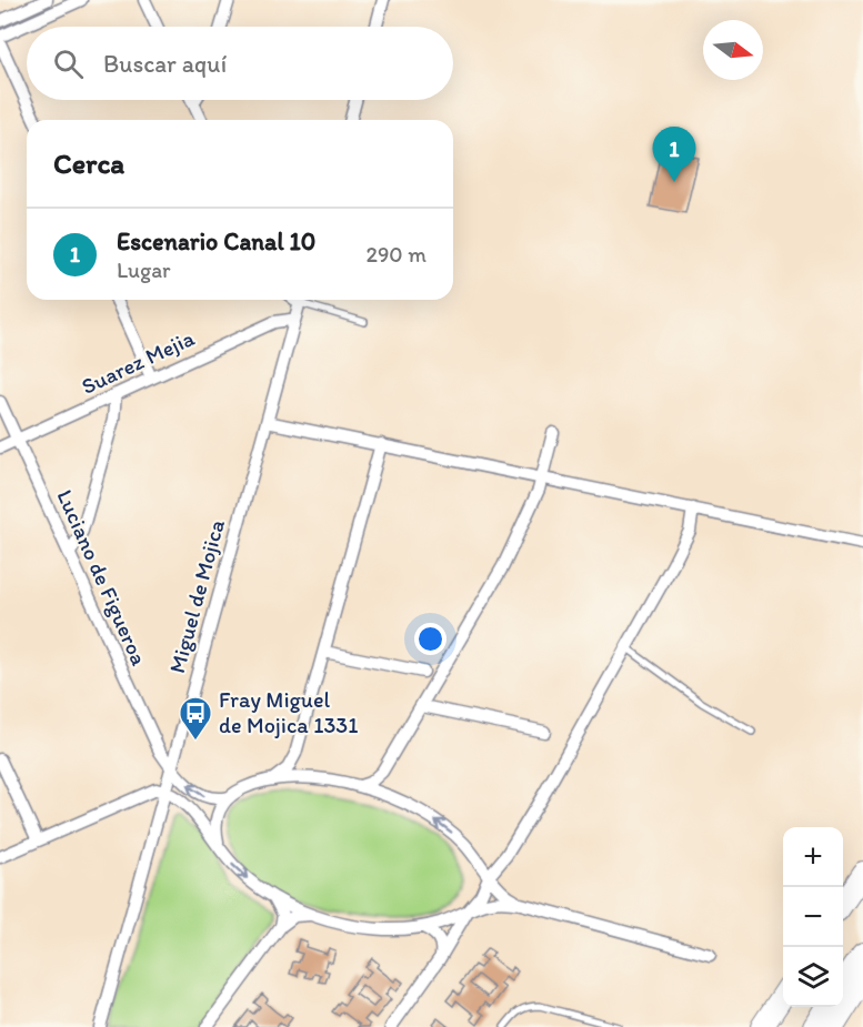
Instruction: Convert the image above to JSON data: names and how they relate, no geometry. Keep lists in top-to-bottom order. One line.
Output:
{"streets":{"street":["Suarez Mejia","Luciano de Figueroa","Miguel de Mojica"]},"crossings":[["Suarez Mejia","Luciano de Figueroa"],["Suarez Mejia","Miguel de Mojica"],["Luciano de Figueroa","Miguel de Mojica"]],"places":{"bus stop":["Fray Miguel de Mojica 1331"]},"north":"right","page":{"search":"Buscar aquí","heading":"Cerca","pins":"1","list":[{"mark":"1","name":"Escenario Canal 10","note":"Lugar","value":"290 m"}],"map_buttons":["+","−"]}}
